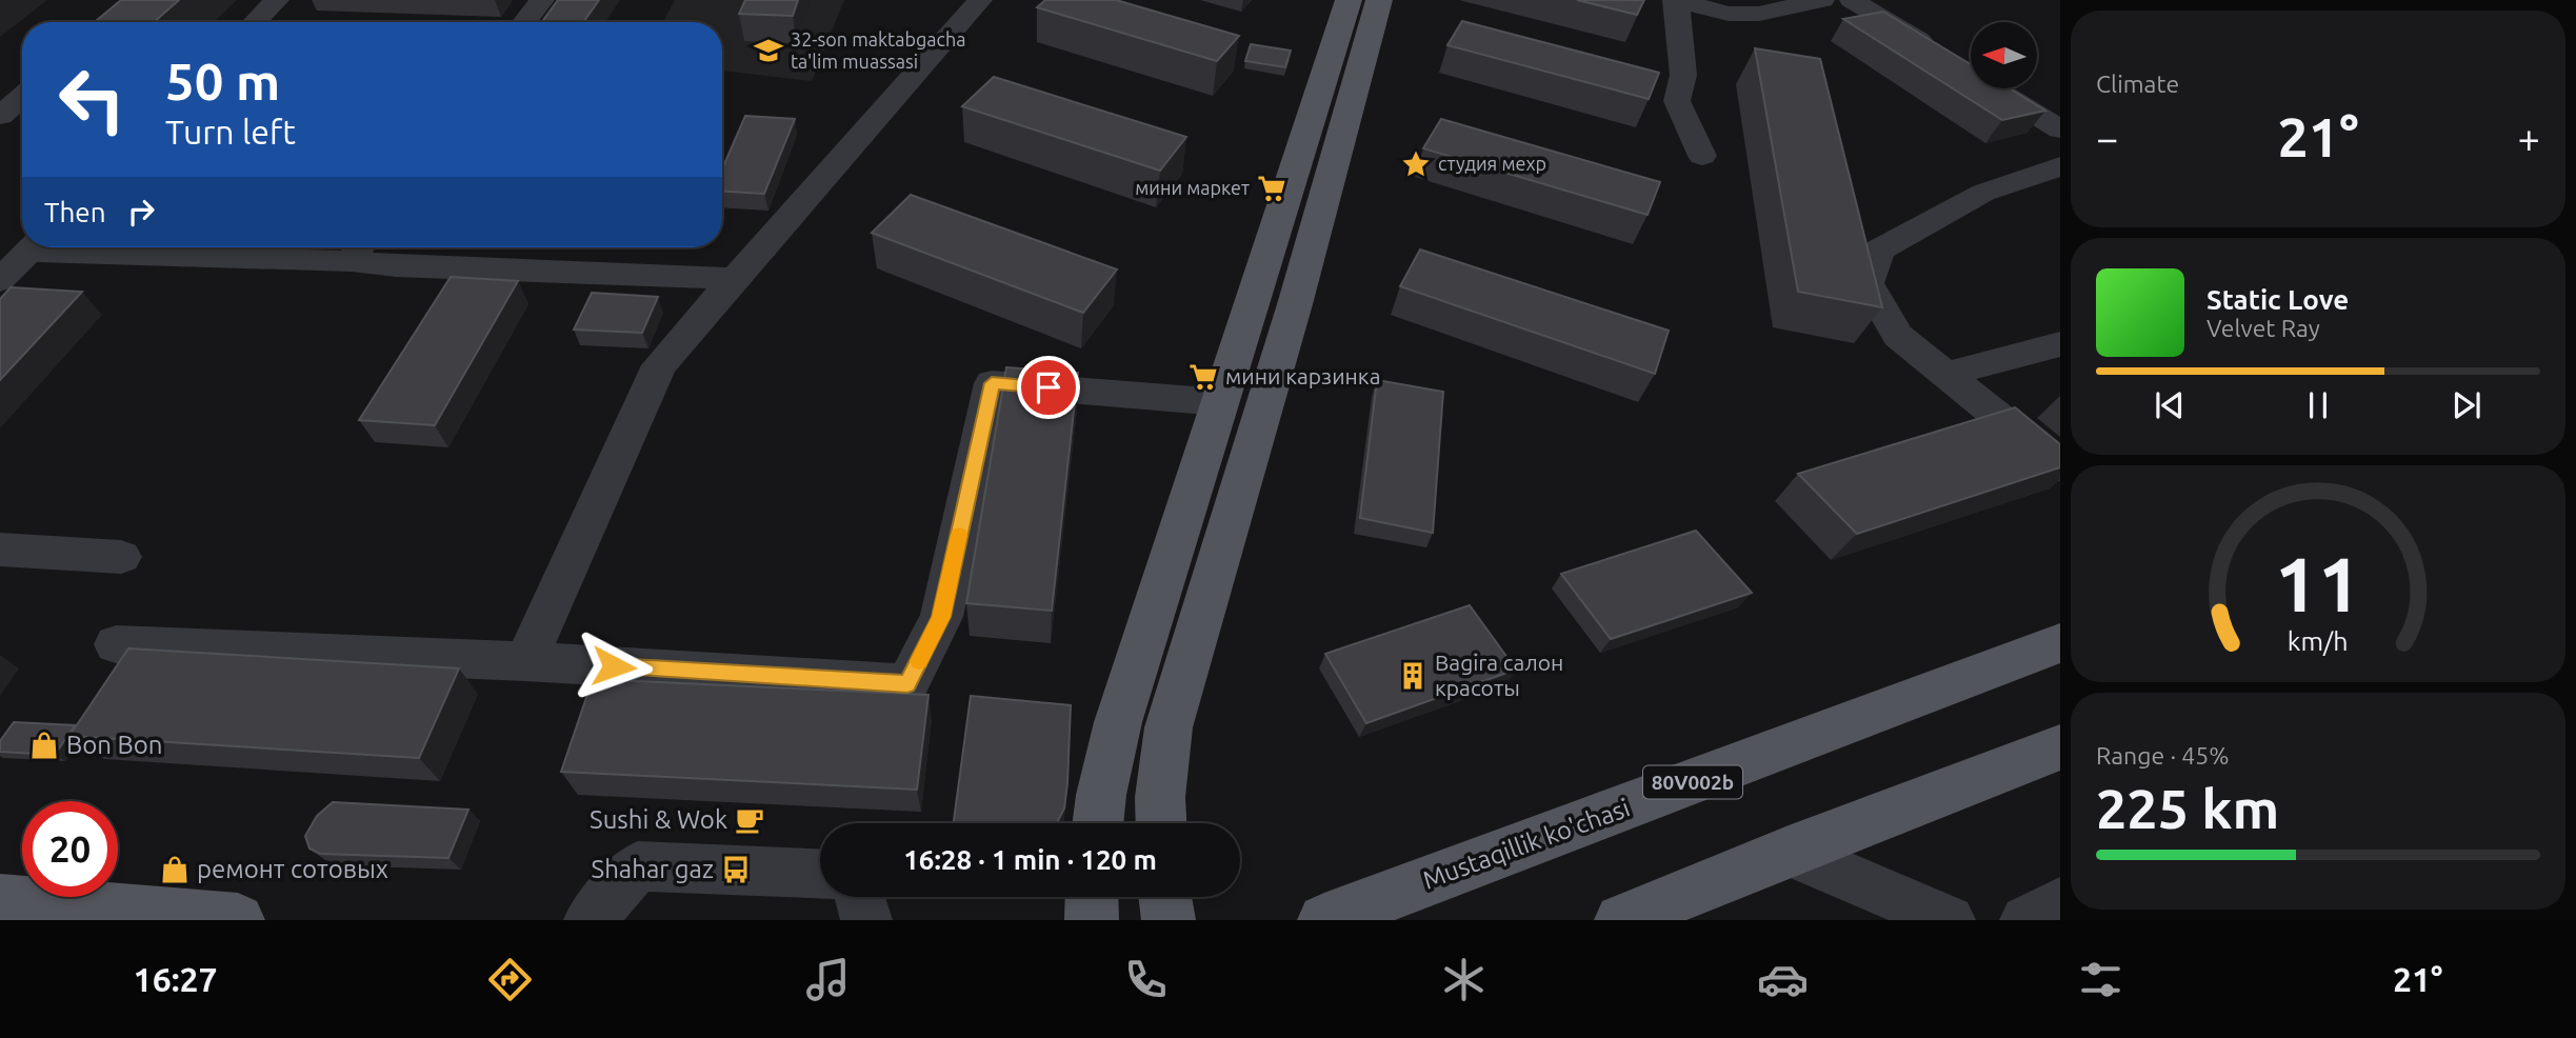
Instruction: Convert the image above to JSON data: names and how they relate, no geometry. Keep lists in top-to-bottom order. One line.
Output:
{"streets":{"main road":["80V002b","Mustaqillik ko'chasi"]},"places":{"school or university":["32-son maktabgacha ta'lim muassasi"],"place":["студия мехр"],"supermarket":["мини маркет","мини карзинка"],"building":["Bagira салон красоты"],"shop":["Bon Bon","ремонт сотовых"],"cafe":["Sushi & Wok"],"bus stop":["Shahar gaz"]},"north":"left","page":{"tile":["Climate",["Range · 45%","225 km"]],"turn":["50 m","Turn left"],"heat":["−","21°","+"],"then":"Then","song":["Static Love","Velvet Ray"],"limit":"20","trip":"16:28 · 1 min · 120 m","tabs":["16:27","21°"],"gauge":["11","km/h"]}}
